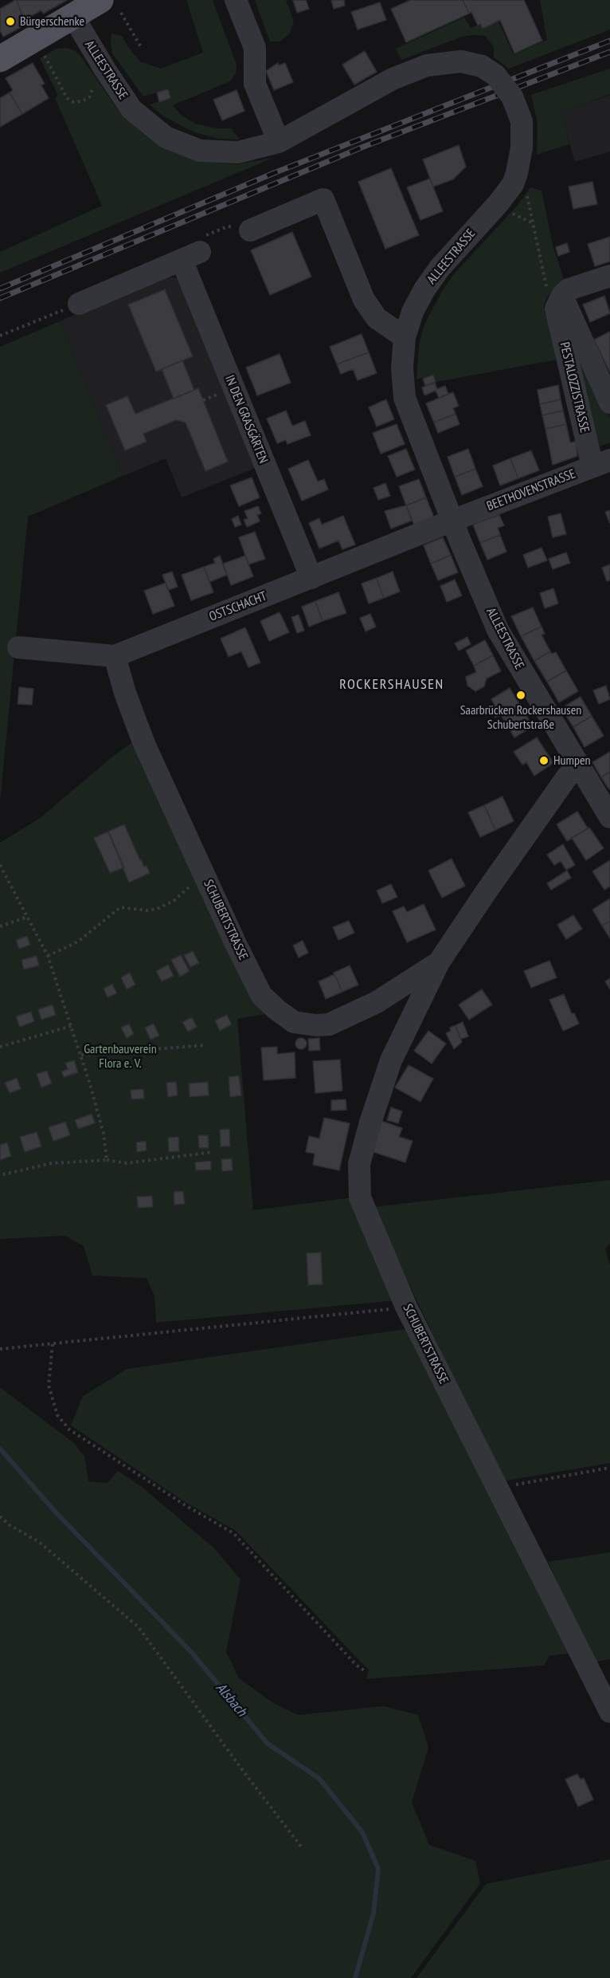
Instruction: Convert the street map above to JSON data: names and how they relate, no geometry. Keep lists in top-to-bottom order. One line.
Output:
{"streets":{"street":["ALLEESTRASSE","PESTALOZZISTRASSE","IN DEN GRASGÄRTEN","BEETHOVENSTRASSE","OSTSCHACHT","SCHUBERTSTRASSE"]},"crossings":[["ALLEESTRASSE","BEETHOVENSTRASSE"],["ALLEESTRASSE","OSTSCHACHT"],["ALLEESTRASSE","SCHUBERTSTRASSE"],["PESTALOZZISTRASSE","BEETHOVENSTRASSE"],["IN DEN GRASGÄRTEN","OSTSCHACHT"],["BEETHOVENSTRASSE","OSTSCHACHT"],["OSTSCHACHT","SCHUBERTSTRASSE"]],"districts":["ROCKERSHAUSEN"],"water":["Alsbach"],"parks":["Gartenbauverein Flora e. V."],"places":["Bürgerschenke","Saarbrücken Rockershausen Schubertstraße","Humpen"]}
